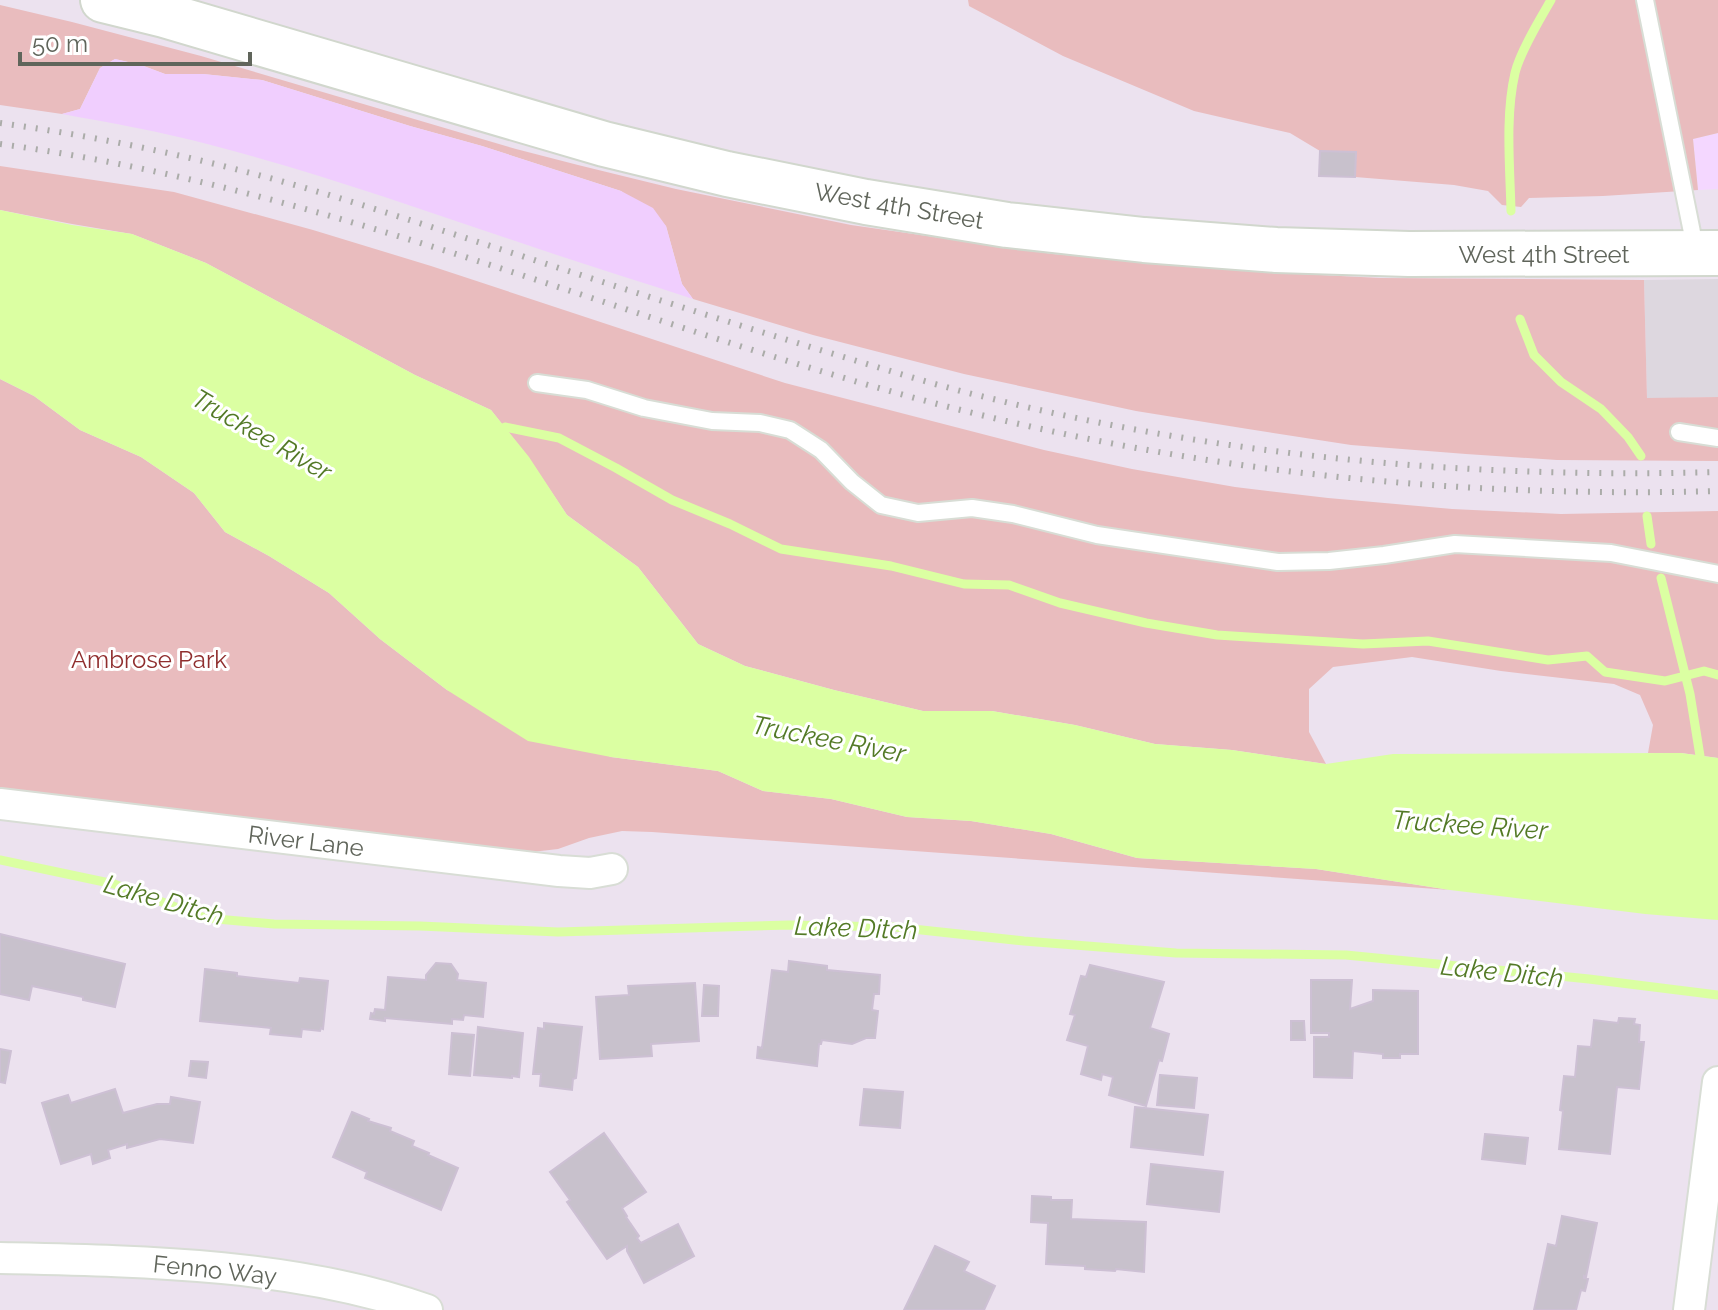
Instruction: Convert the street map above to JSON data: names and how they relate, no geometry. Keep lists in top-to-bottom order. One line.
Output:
{"streets":{"main road":["West 4th Street"],"street":["River Lane","Fenno Way"]},"water":["Truckee River","Lake Ditch"],"parks":["Ambrose Park"],"scale_bar":"50 m"}
